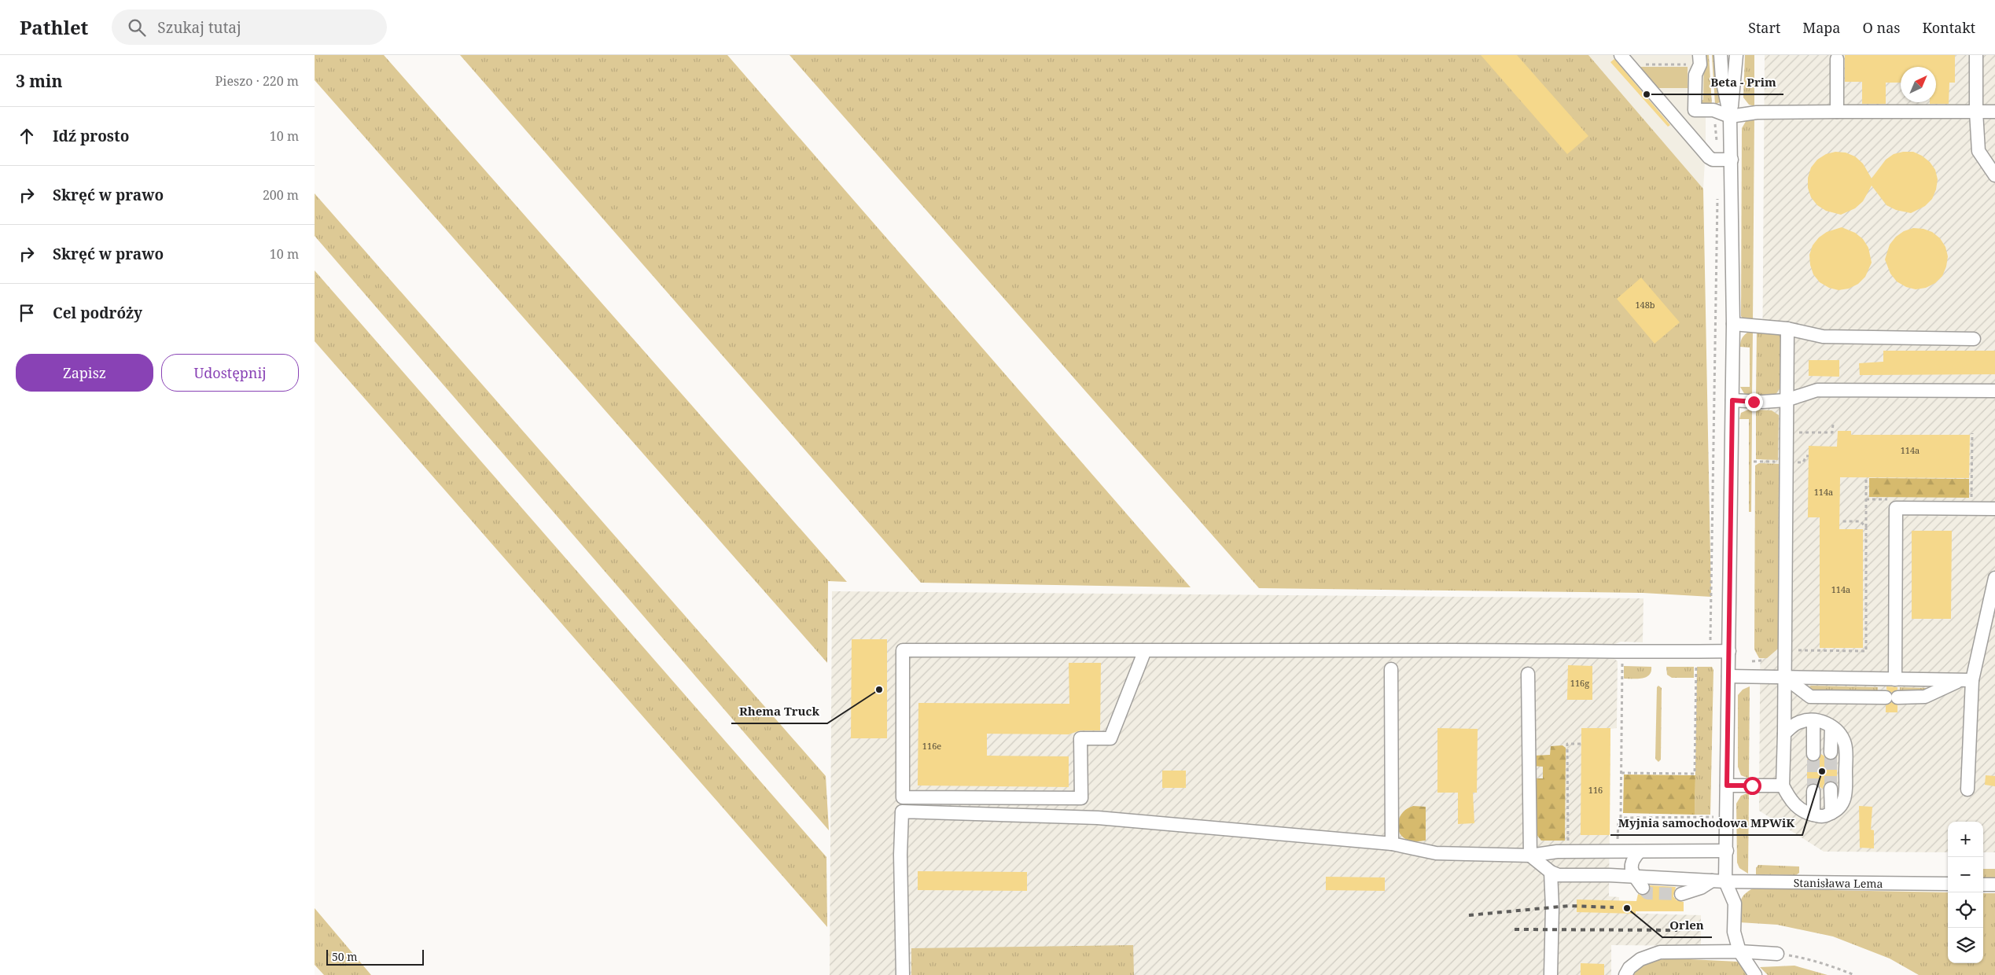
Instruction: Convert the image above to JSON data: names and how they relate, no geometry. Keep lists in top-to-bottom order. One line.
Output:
{"streets":{"street":["Stanisława Lema"]},"places":["Beta - Prim","Rhema Truck","Myjnia samochodowa MPWiK","Orlen"],"house_numbers":["148b","114a","114a","114a","116g","116e","116"],"scale_bar":"50 m","north":"top right","page":{"header":"Pathlet","search":"Szukaj tutaj","nav":["Start","Mapa","O nas","Kontakt"],"heading":["3 min","Pieszo · 220 m"],"list":[["Idź prosto","10 m"],["Skręć w prawo","200 m"],["Skręć w prawo","10 m"],"Cel podróży"],"buttons":["Zapisz","Udostępnij"],"map_buttons":["+","−"],"scale":"50 m"}}
